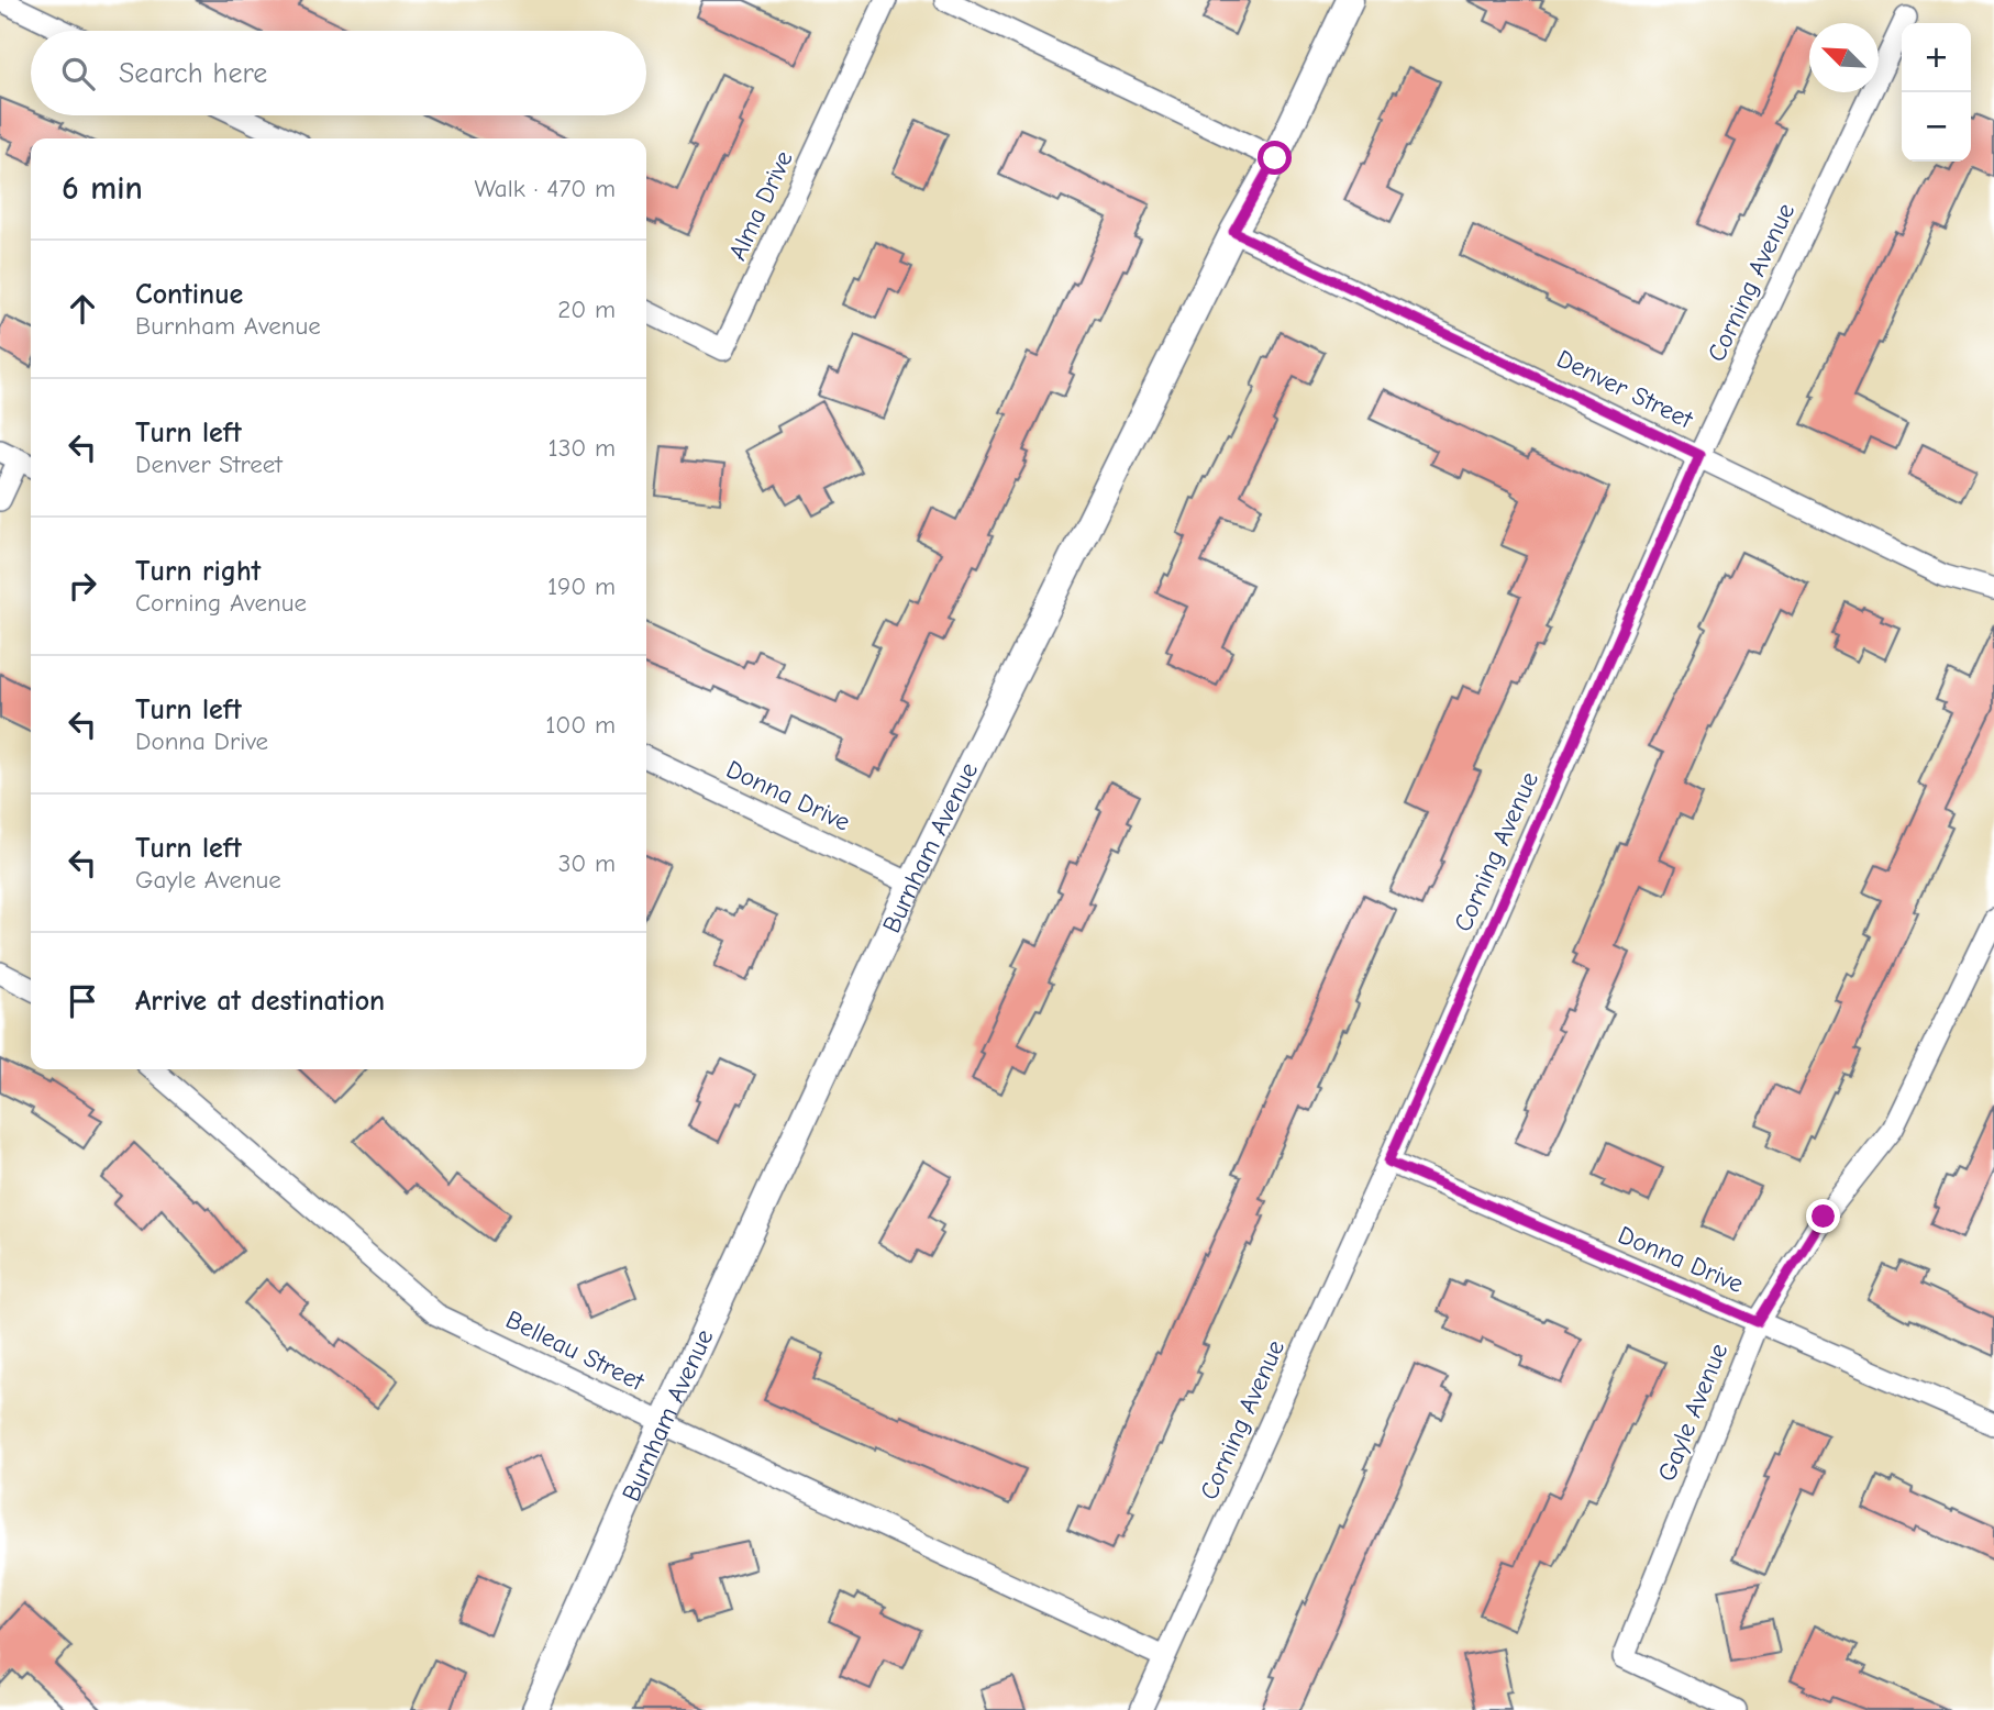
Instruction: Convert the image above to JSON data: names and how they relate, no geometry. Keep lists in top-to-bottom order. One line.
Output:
{"streets":{"street":["Alma Drive","Corning Avenue","Denver Street","Donna Drive","Burnham Avenue","Belleau Street","Gayle Avenue"]},"crossings":[["Corning Avenue","Denver Street"],["Corning Avenue","Donna Drive"],["Corning Avenue","Belleau Street"],["Denver Street","Burnham Avenue"],["Donna Drive","Burnham Avenue"],["Donna Drive","Gayle Avenue"],["Burnham Avenue","Belleau Street"]],"north":"top left","page":{"map_buttons":["+","−"],"search":"Search here","heading":["6 min","Walk · 470 m"],"list":[["Continue","Burnham Avenue","20 m"],["Turn left","Denver Street","130 m"],["Turn right","Corning Avenue","190 m"],["Turn left","Donna Drive","100 m"],["Turn left","Gayle Avenue","30 m"],"Arrive at destination"]}}
